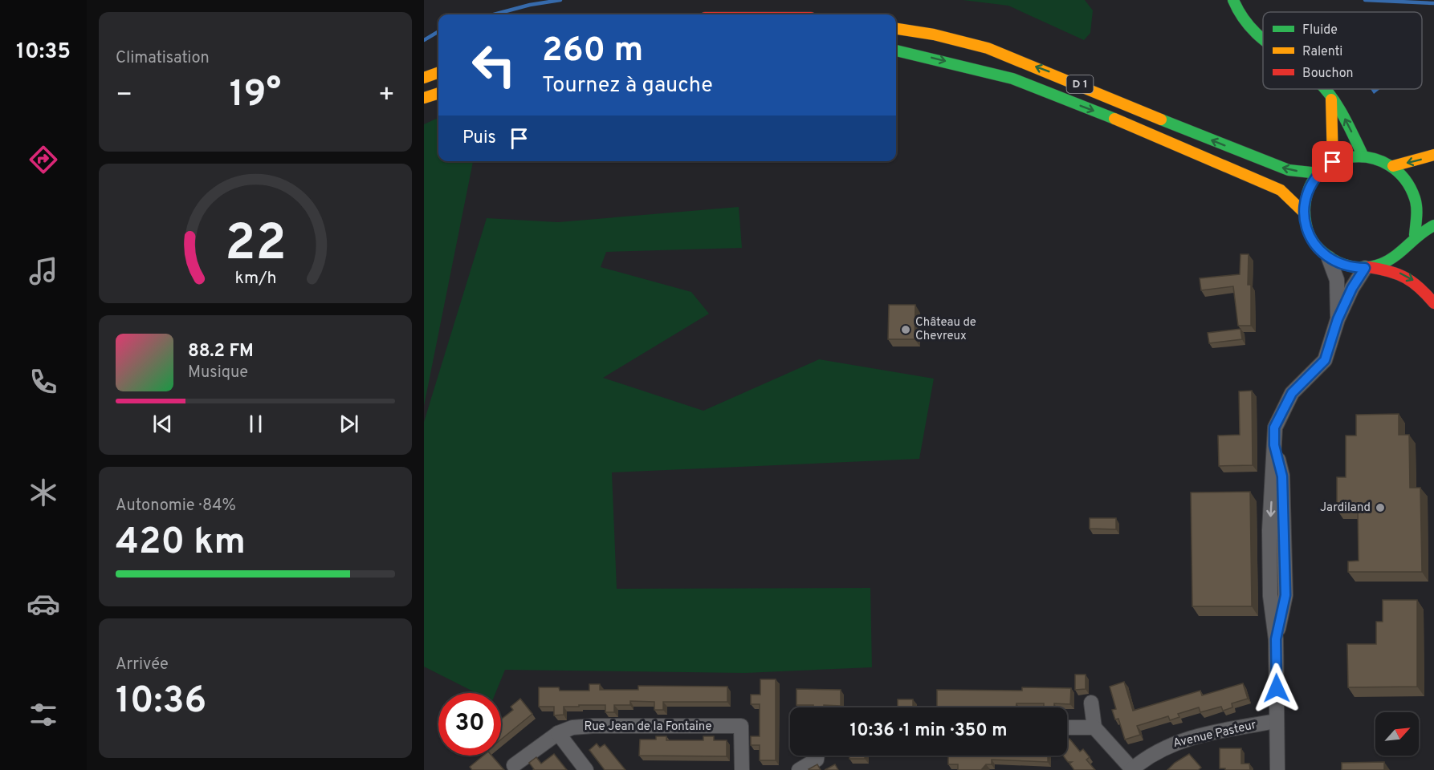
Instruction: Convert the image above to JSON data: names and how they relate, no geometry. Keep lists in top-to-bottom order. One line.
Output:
{"streets":{"main road":["D 1"],"street":["Rue Jean de la Fontaine","Avenue Pasteur"]},"places":["Château de Chevreux","Jardiland"],"legend":["Fluide","Ralenti","Bouchon"],"north":"top right","page":{"tabs":"10:35","tile":["Climatisation",["Autonomie · 84%","420 km"],["Arrivée","10:36"]],"turn":["260 m","Tournez à gauche"],"heat":["−","19°","+"],"then":"Puis","song":["88.2 FM","Musique"],"limit":"30","trip":"10:36 · 1 min · 350 m","gauge":["22","km/h"]}}
